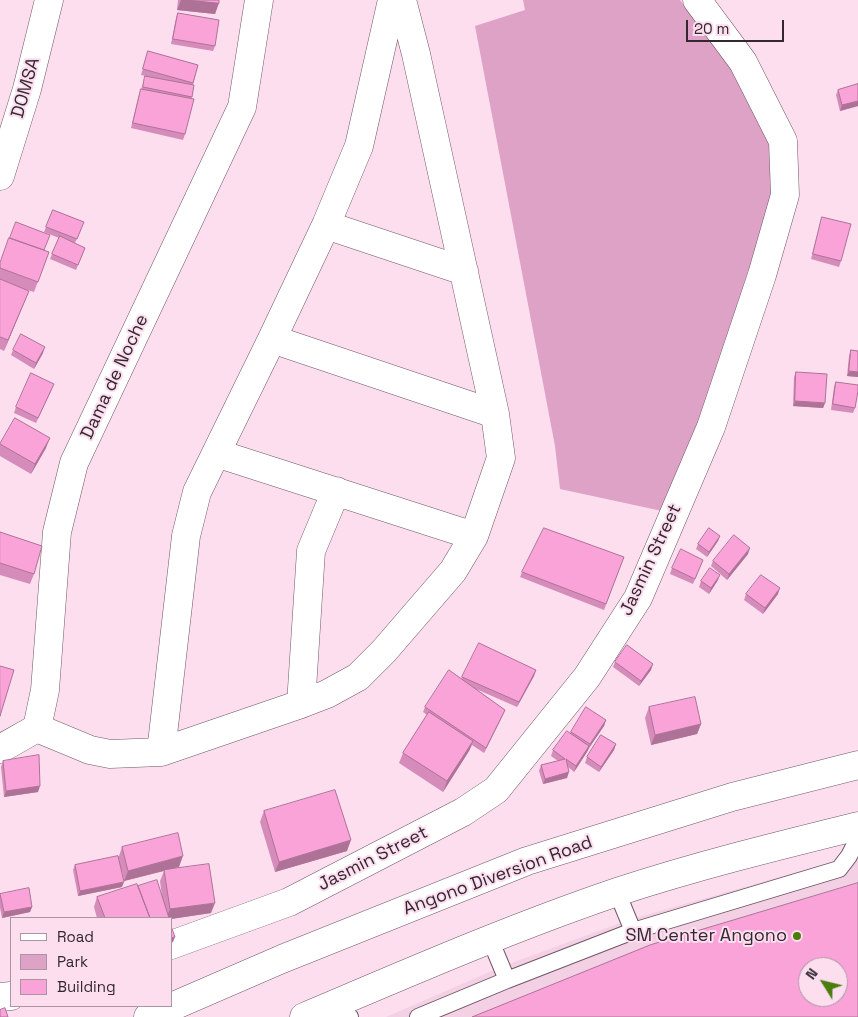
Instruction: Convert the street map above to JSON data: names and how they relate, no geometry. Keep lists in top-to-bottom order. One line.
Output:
{"streets":{"street":["DOMSA","Dama de Noche","Jasmin Street","Angono Diversion Road"]},"places":["SM Center Angono"],"legend":["Road","Park","Building"],"scale_bar":"20 m","north":"top left"}
